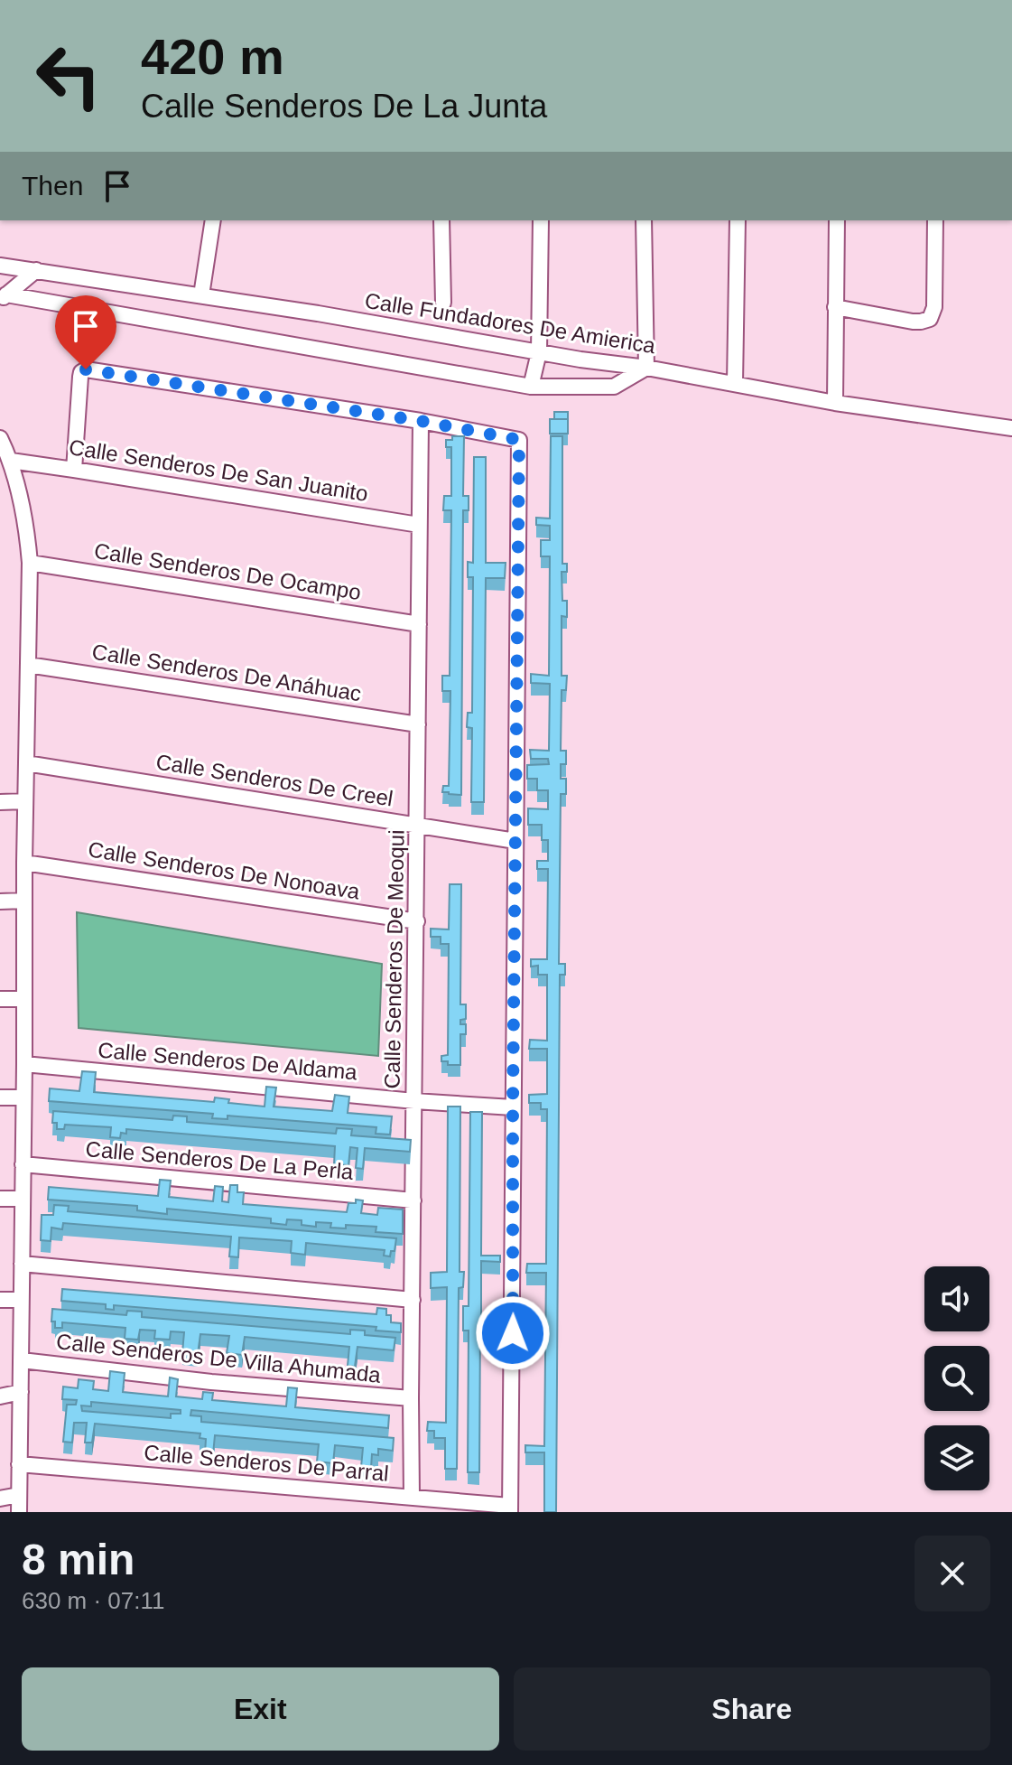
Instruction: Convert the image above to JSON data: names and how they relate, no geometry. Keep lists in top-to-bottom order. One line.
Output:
{"streets":{"street":["Calle Fundadores De Amierica","Calle Senderos De San Juanito","Calle Senderos De Ocampo","Calle Senderos De Anáhuac","Calle Senderos De Creel","Calle Senderos De Nonoava","Calle Senderos De Meoqui","Calle Senderos De Aldama","Calle Senderos De La Perla","Calle Senderos De Villa Ahumada","Calle Senderos De Parral"]},"crossings":[["Calle Senderos De San Juanito","Calle Senderos De Meoqui"],["Calle Senderos De Ocampo","Calle Senderos De Meoqui"],["Calle Senderos De Anáhuac","Calle Senderos De Meoqui"],["Calle Senderos De Creel","Calle Senderos De Meoqui"],["Calle Senderos De Nonoava","Calle Senderos De Meoqui"],["Calle Senderos De Meoqui","Calle Senderos De Aldama"],["Calle Senderos De Meoqui","Calle Senderos De La Perla"],["Calle Senderos De Meoqui","Calle Senderos De Villa Ahumada"],["Calle Senderos De Meoqui","Calle Senderos De Parral"]],"page":{"turn":["420 m","Calle Senderos De La Junta"],"then":"Then","heading":["8 min","630 m · 07:11"],"buttons":["Exit","Share"]}}
